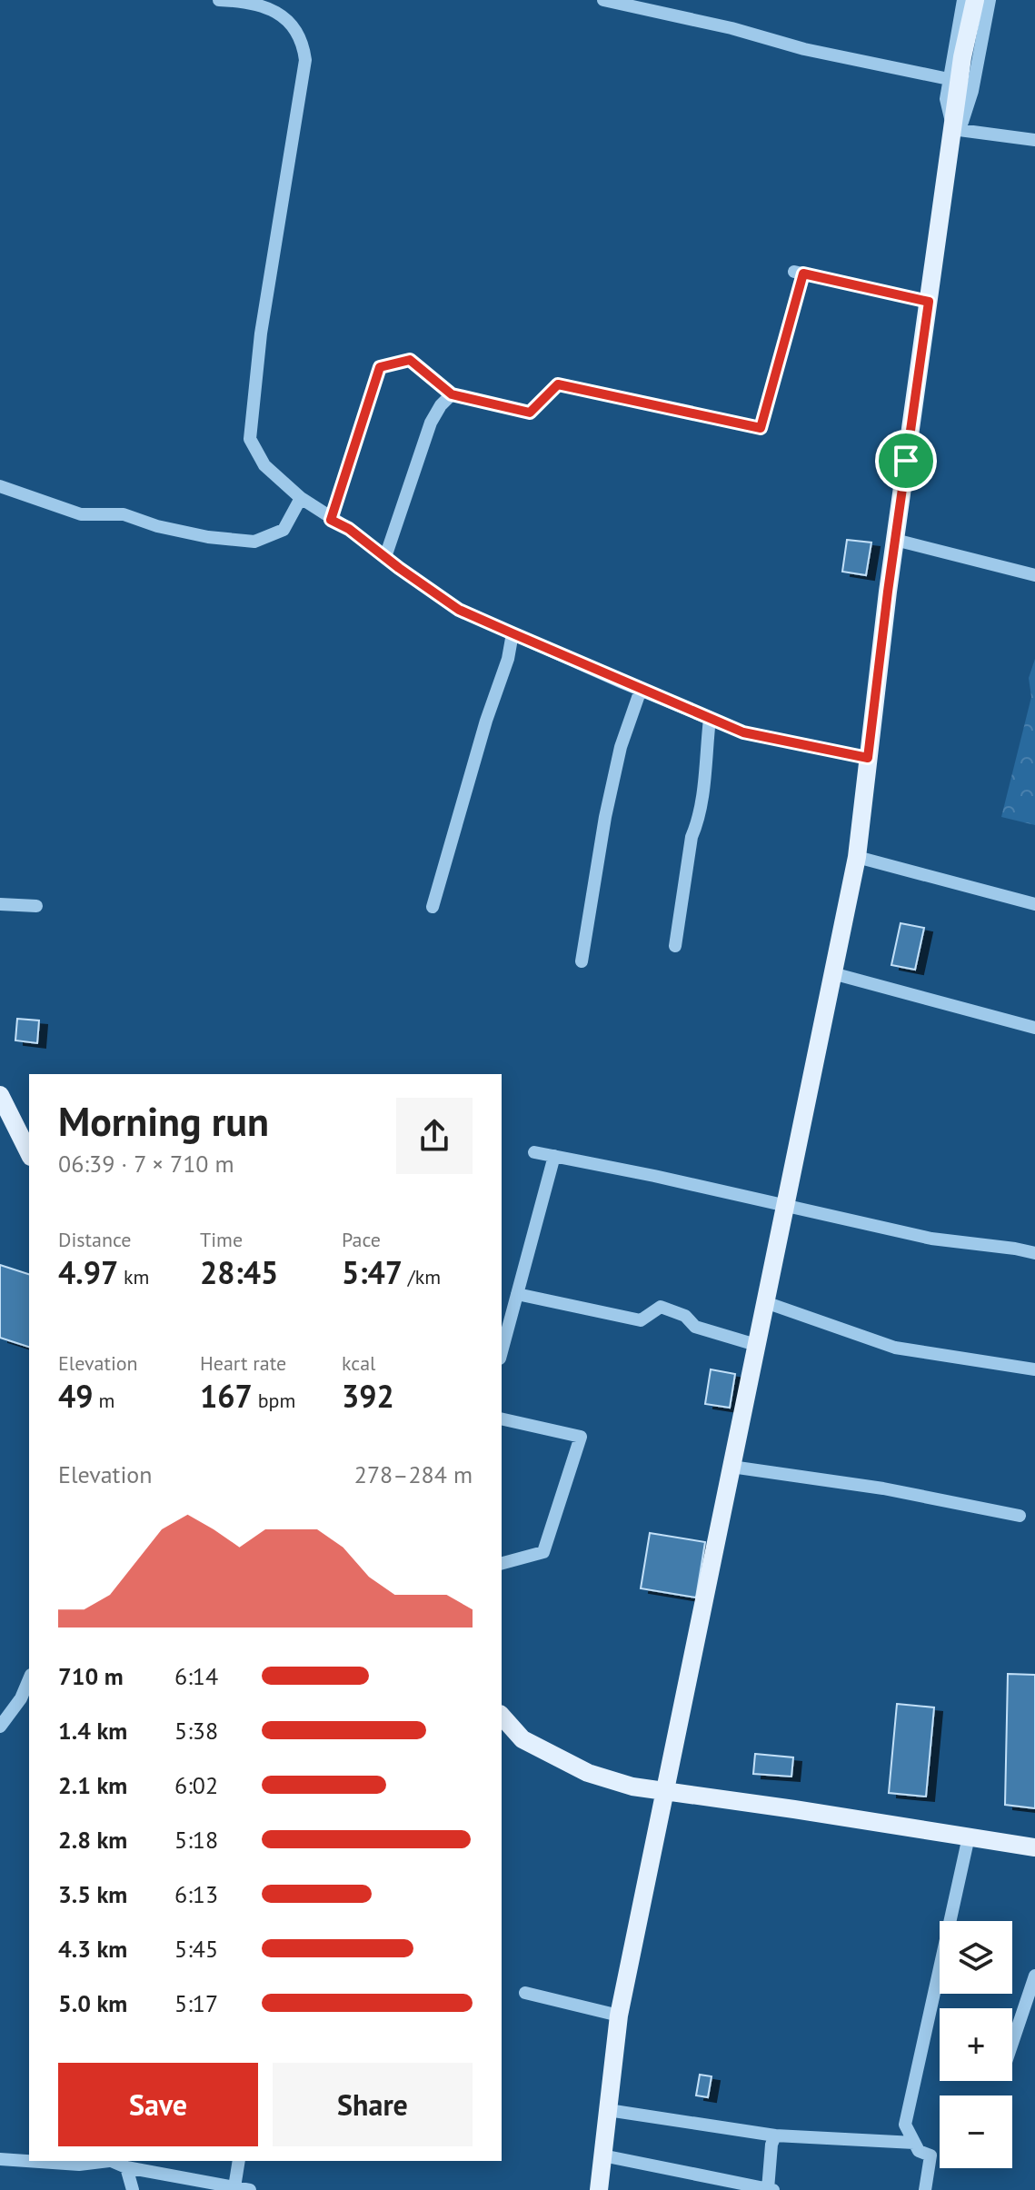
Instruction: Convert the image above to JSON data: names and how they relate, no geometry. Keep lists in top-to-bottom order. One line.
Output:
{"page":{"heading":["Morning run","06:39 · 7 × 710 m"],"stats":[["Distance","4.97 km"],["Time","28:45"],["Pace","5:47 /km"],["Elevation","49 m"],["Heart rate","167 bpm"],["kcal","392"]],"chart":["Elevation","278–284 m"],"list":[{"name":"710 m","note":"6:14"},{"name":"1.4 km","note":"5:38"},{"name":"2.1 km","note":"6:02"},{"name":"2.8 km","note":"5:18"},{"name":"3.5 km","note":"6:13"},{"name":"4.3 km","note":"5:45"},{"name":"5.0 km","note":"5:17"}],"map_buttons":["+","−"],"buttons":["Save","Share"]}}
